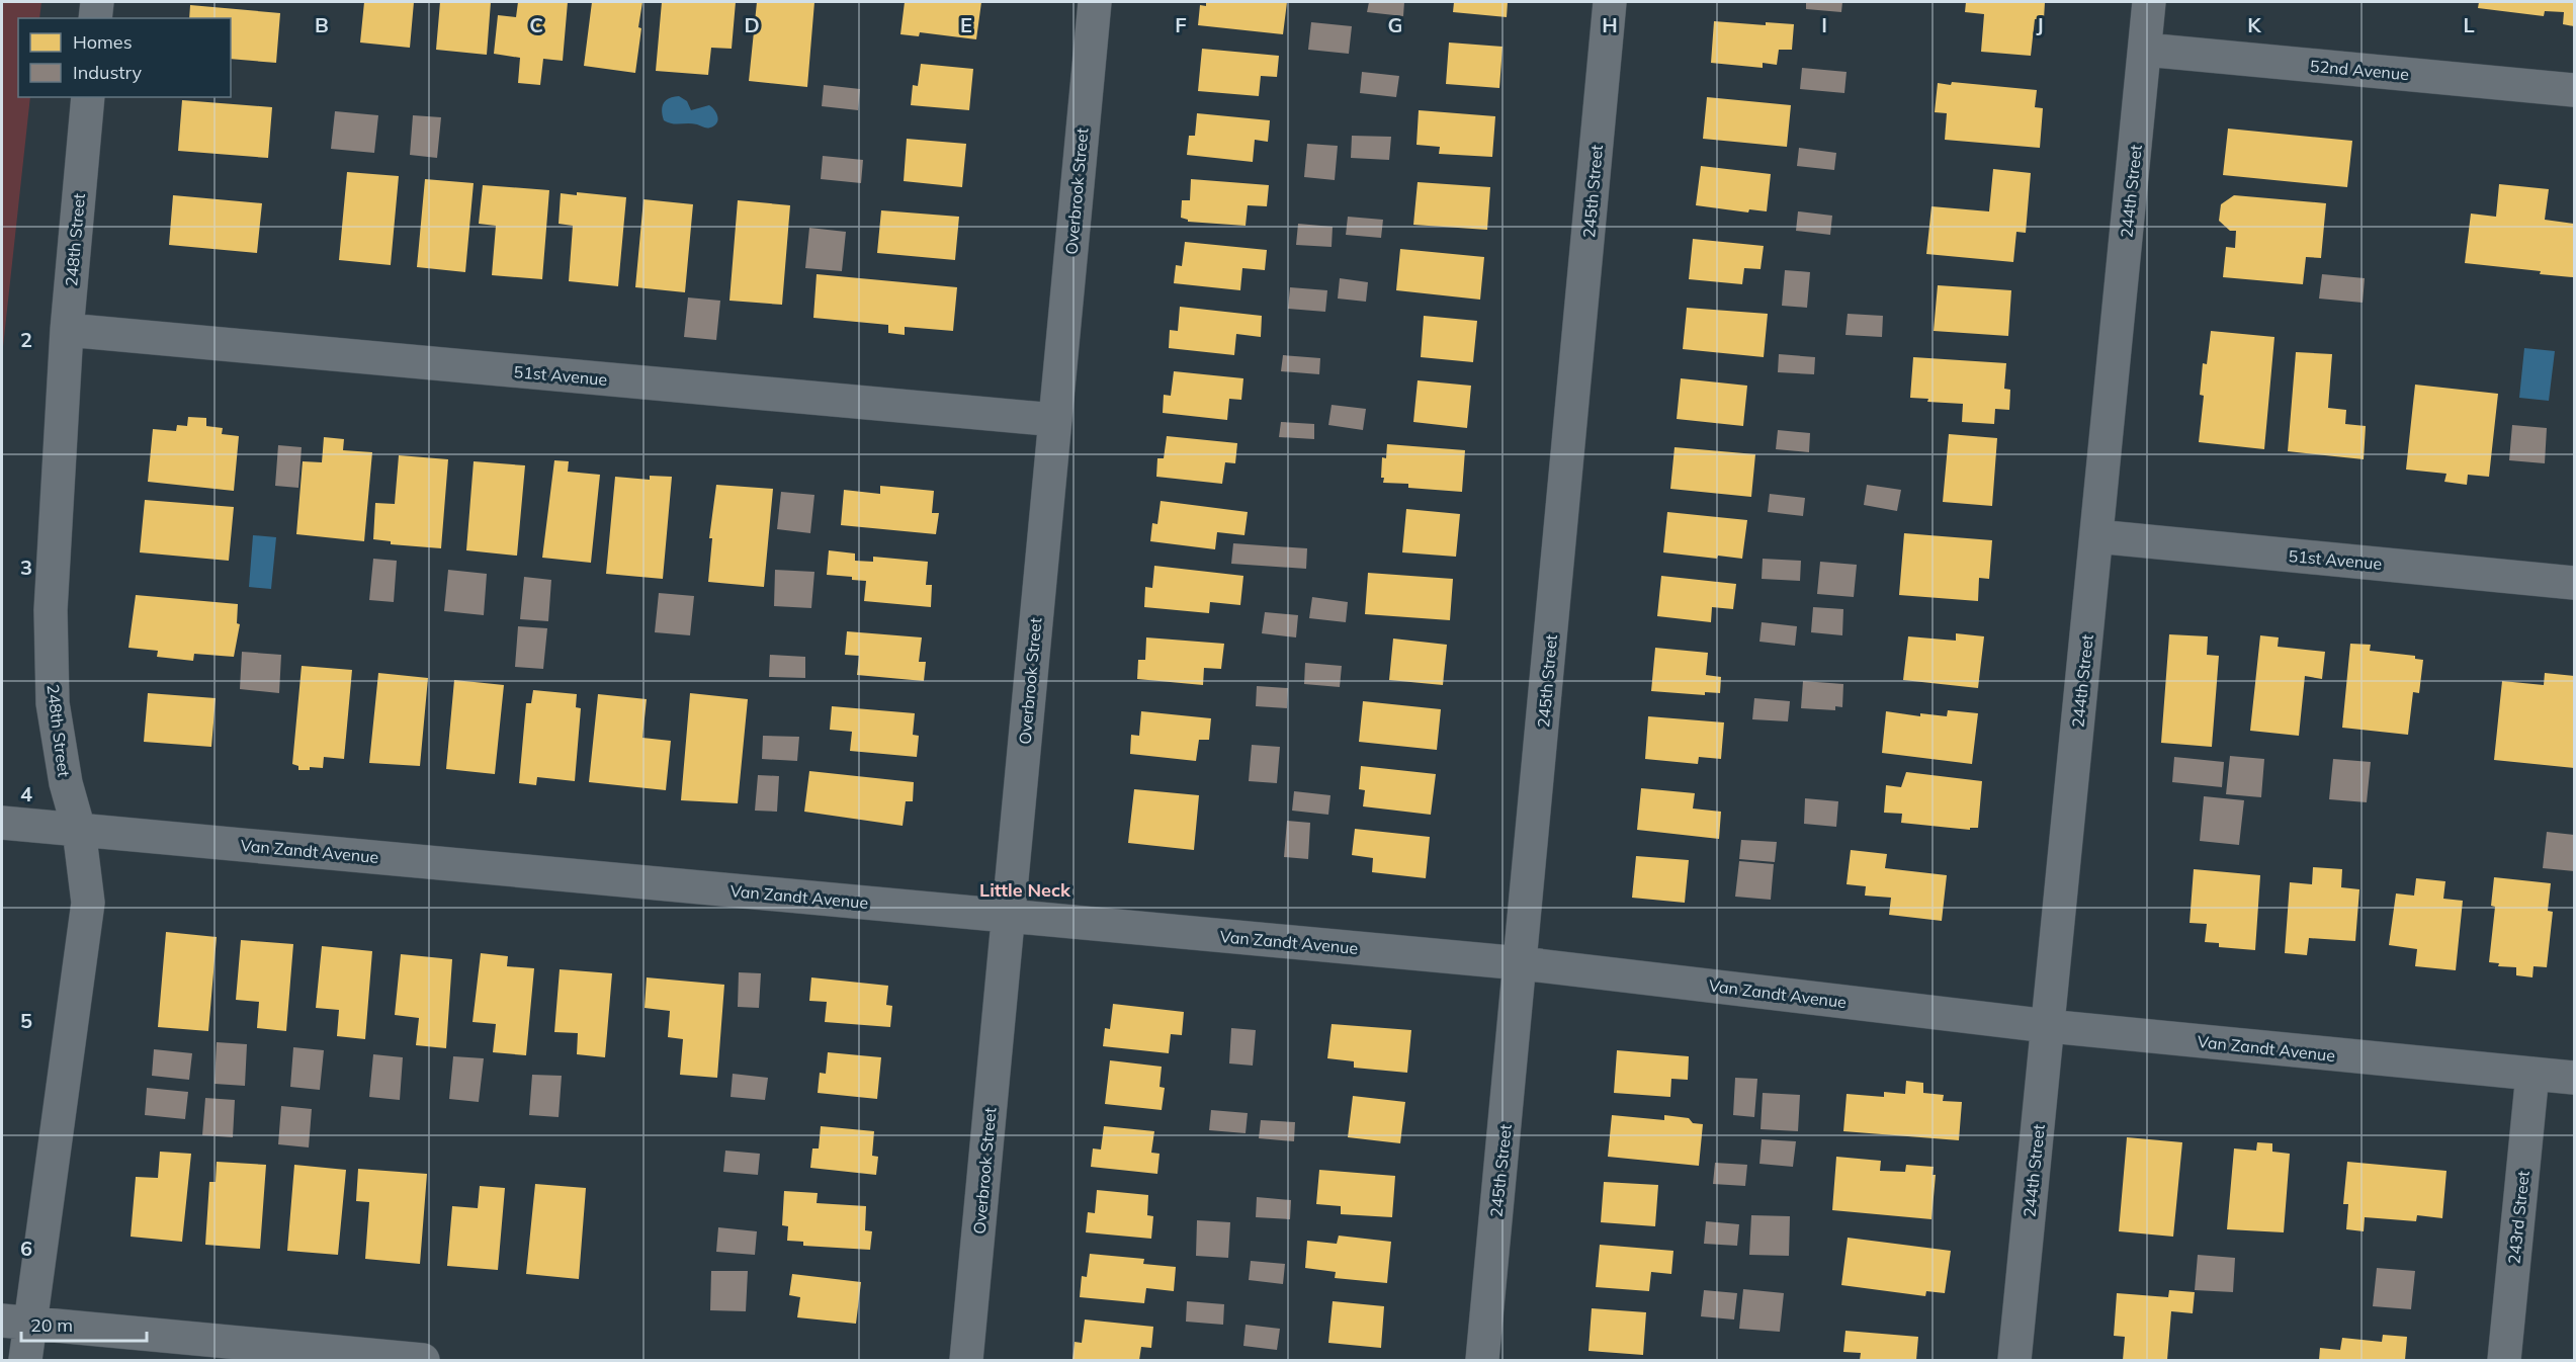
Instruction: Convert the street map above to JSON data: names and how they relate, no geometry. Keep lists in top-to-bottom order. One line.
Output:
{"streets":{"street":["52nd Avenue","Overbrook Street","245th Street","244th Street","248th Street","51st Avenue","Van Zandt Avenue","243rd Street"]},"crossings":[["52nd Avenue","244th Street"],["Overbrook Street","51st Avenue"],["Overbrook Street","Van Zandt Avenue"],["245th Street","Van Zandt Avenue"],["244th Street","51st Avenue"],["244th Street","Van Zandt Avenue"],["248th Street","51st Avenue"],["248th Street","Van Zandt Avenue"],["Van Zandt Avenue","243rd Street"]],"districts":["Little Neck"],"legend":["Homes","Industry"],"scale_bar":"20 m","grid":{"columns":["B","C","D","E","F","G","H","I","J","K","L"],"rows":["2","3","4","5","6"]}}
